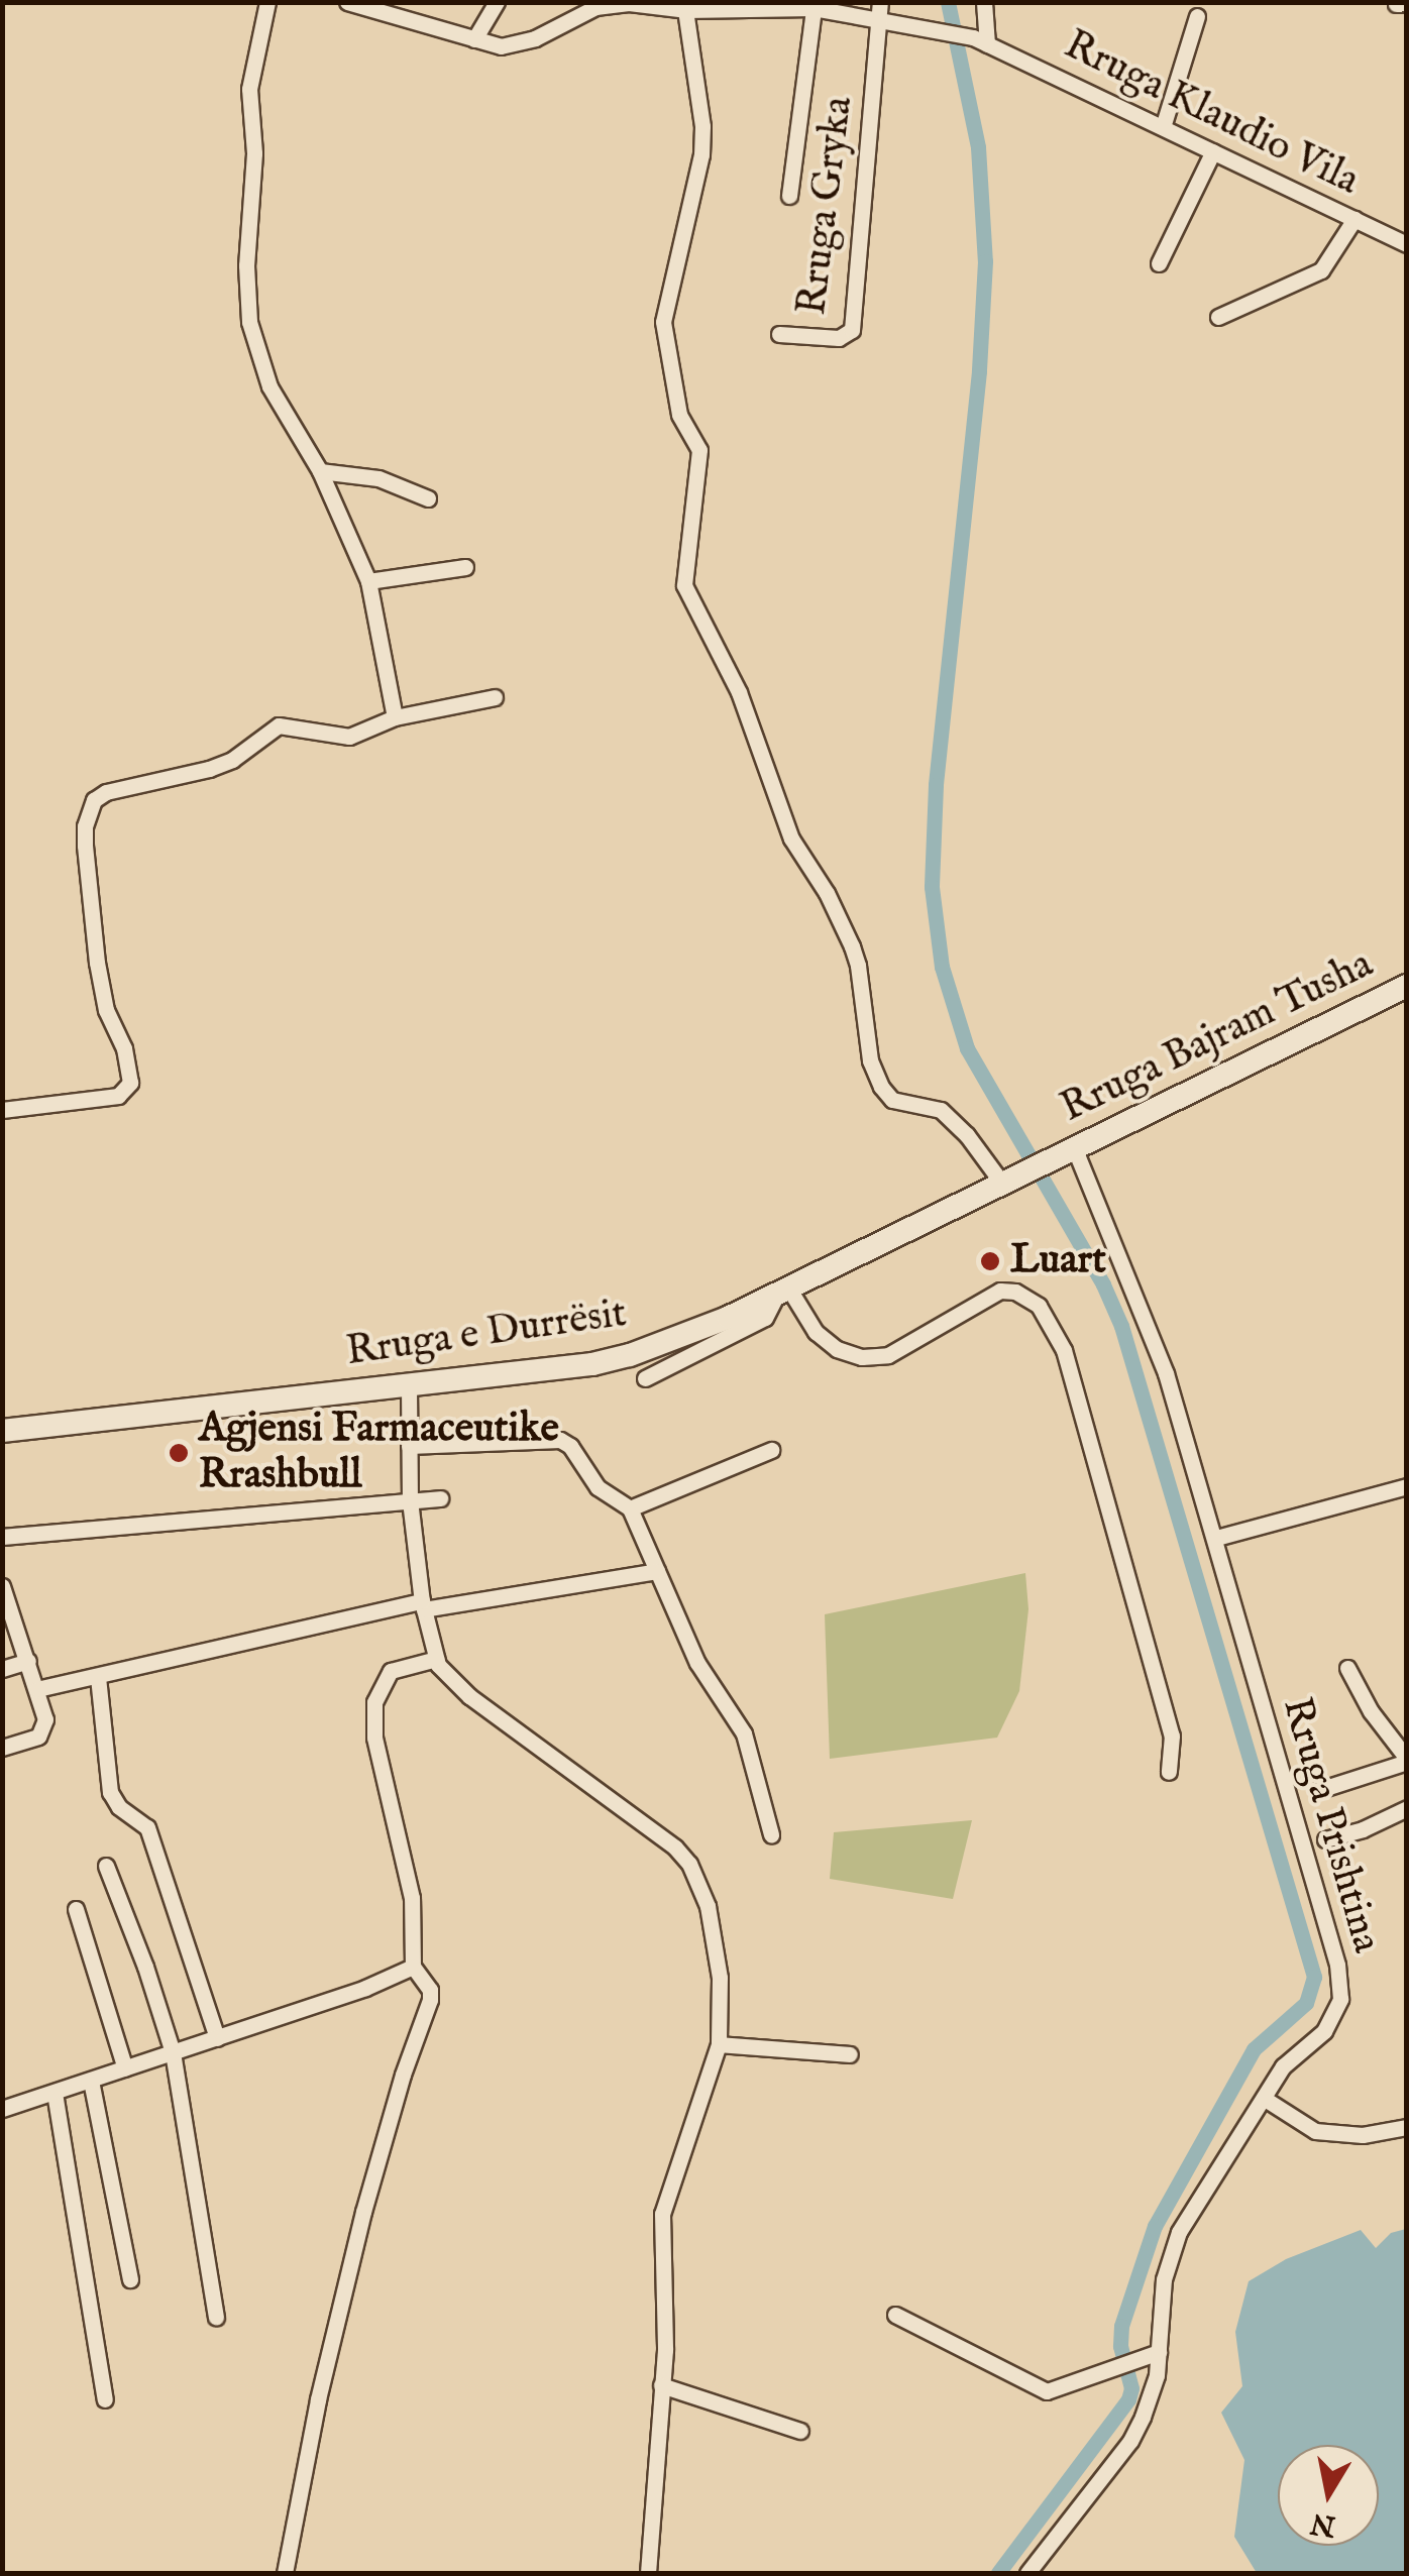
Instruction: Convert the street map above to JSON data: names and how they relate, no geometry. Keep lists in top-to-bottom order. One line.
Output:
{"streets":{"main road":["Rruga Bajram Tusha","Rruga e Durrësit"],"street":["Rruga Klaudio Vila","Rruga Gryka","Rruga Prishtina"]},"crossings":[["Rruga Klaudio Vila","Rruga Gryka"],["Rruga Bajram Tusha","Rruga e Durrësit"],["Rruga Bajram Tusha","Rruga Prishtina"],["Rruga e Durrësit","Rruga Prishtina"]],"places":["Luart","Agjensi Farmaceutike Rrashbull"],"north":"bottom"}
